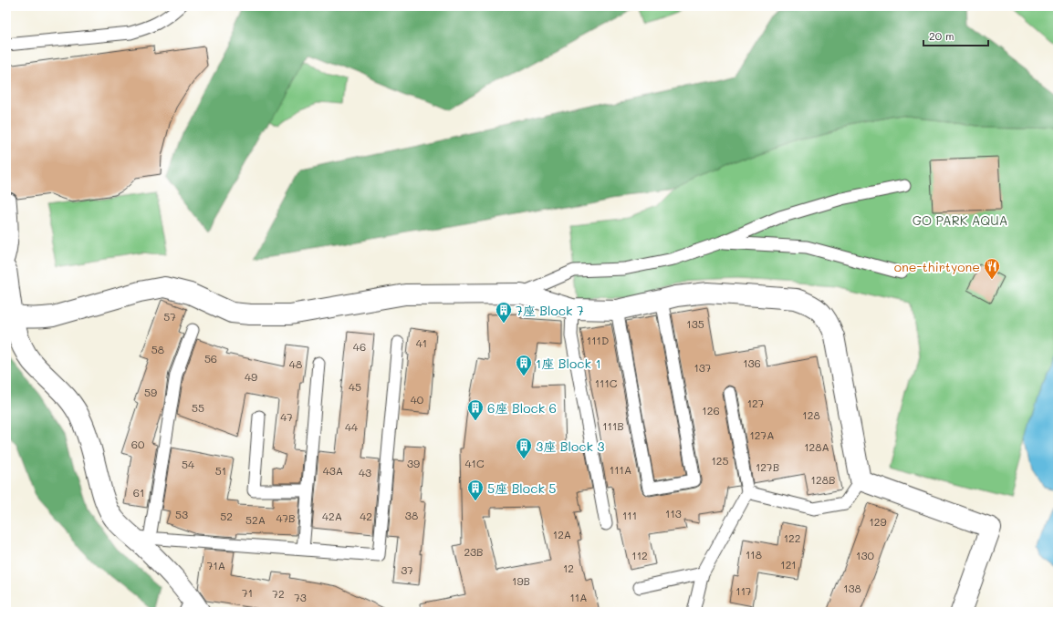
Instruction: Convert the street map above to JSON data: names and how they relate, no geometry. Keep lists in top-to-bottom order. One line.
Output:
{"parks":["GO PARK AQUA"],"places":{"restaurant":["one-thirtyone"],"building":["7座 Block 7","1座 Block 1","6座 Block 6","3座 Block 3","5座 Block 5"]},"house_numbers":["57","135","111D","41","46","58","56","136","48","137","49","111C","45","59","40","127","55","126","128","47","111B","44","127A","60","128A","125","39","41C","54","127B","111A","51","43A","43","128B","61","113","53","38","111","52","42A","42","47B","52A","129","12A","122","23B","118","112","130","121","71A","12","37","19B","138","117","71","72","73","11A"],"scale_bar":"20 m"}
